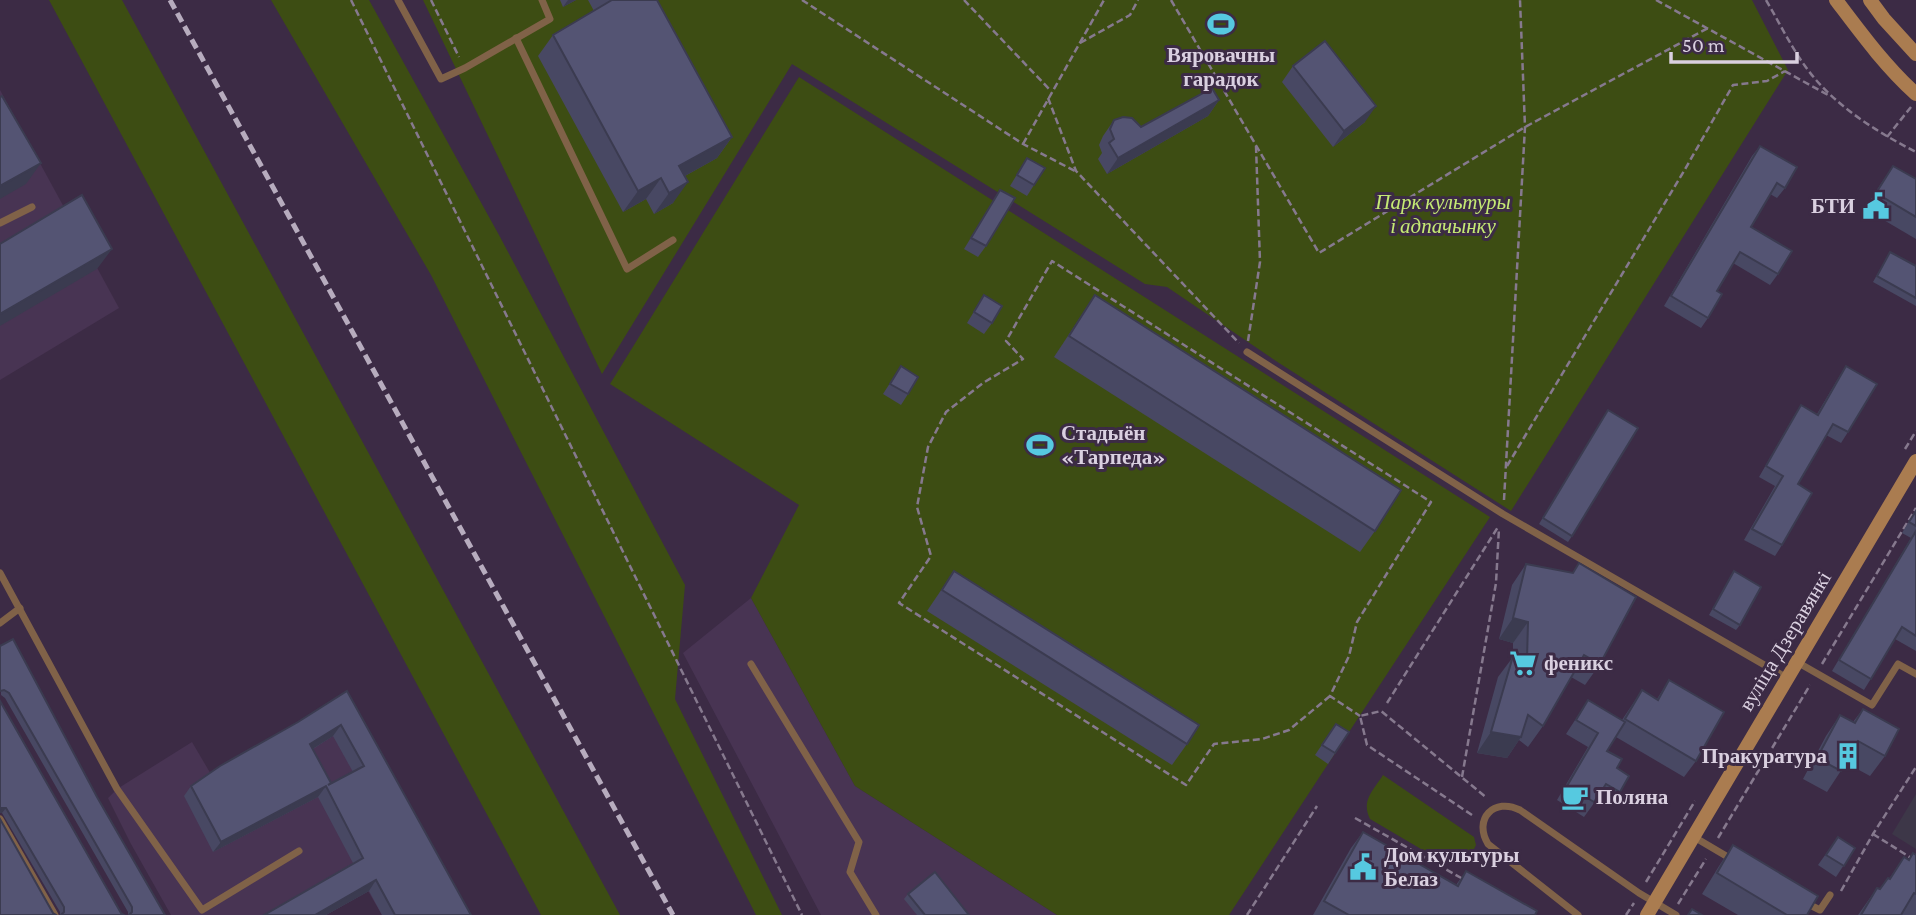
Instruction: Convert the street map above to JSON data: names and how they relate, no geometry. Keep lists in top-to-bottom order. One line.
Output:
{"streets":{"street":["вуліца Дзеравянкі"]},"parks":["Парк культуры і адпачынку"],"places":{"sports":["Вяровачны гарадок","Стадыён «Тарпеда»"],"public building":["БТИ","Дом культуры Белаз"],"supermarket":["феникс"],"building":["Пракуратура"],"cafe":["Поляна"]},"scale_bar":"50 m"}
